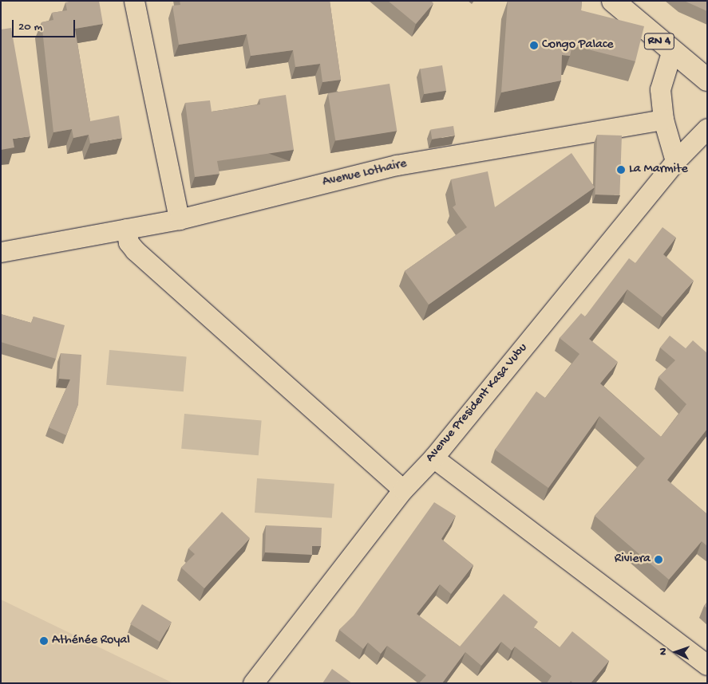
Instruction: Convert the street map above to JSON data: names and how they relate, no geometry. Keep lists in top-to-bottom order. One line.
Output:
{"streets":{"highway":["RN 4"],"street":["Avenue Lothaire","Avenue President Kasa Vubu"]},"places":["Congo Palace","La Marmite","Riviera","Athénée Royal"],"scale_bar":"20 m","north":"left"}
